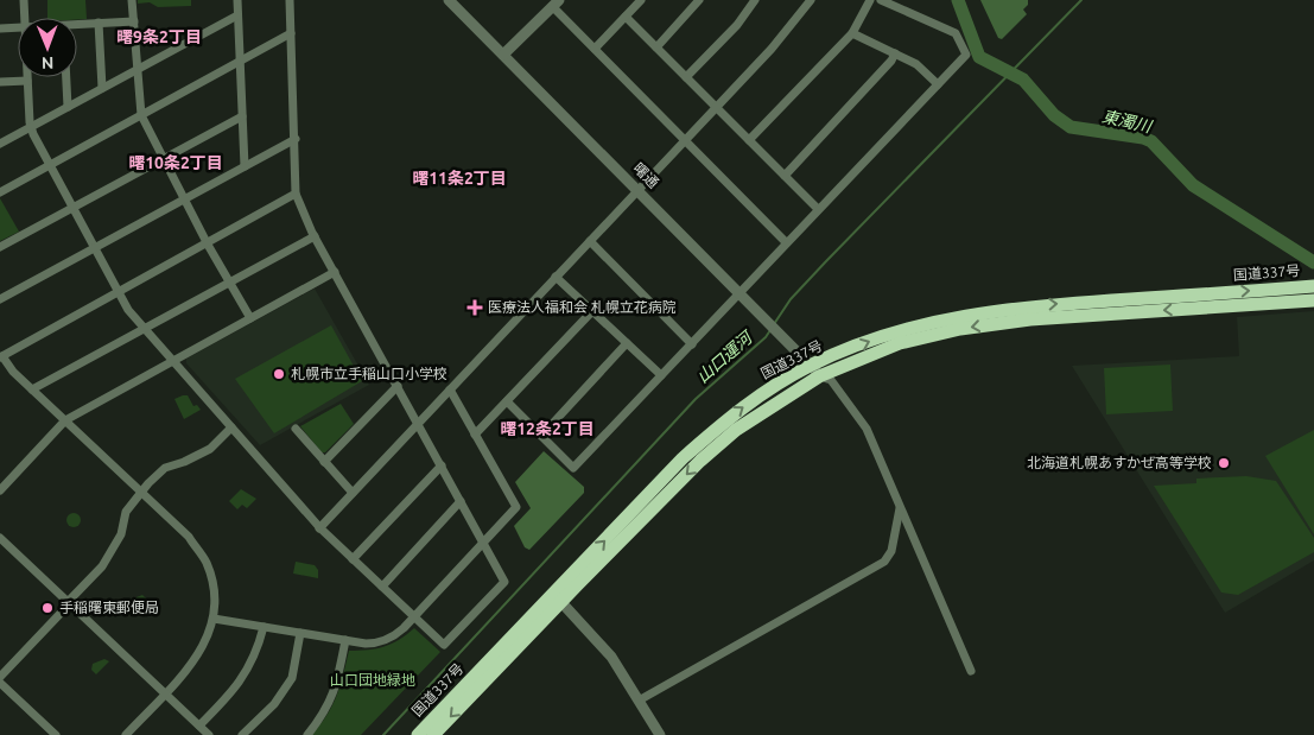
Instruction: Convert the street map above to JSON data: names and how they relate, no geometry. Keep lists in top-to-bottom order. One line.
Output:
{"streets":{"highway":["国道337号"],"street":["曙通"]},"crossings":[["曙通","国道337号"]],"districts":["曙9条2丁目","曙10条2丁目","曙11条2丁目","曙12条2丁目"],"water":["東濁川","山口運河"],"parks":["山口団地緑地"],"places":{"health":["医療法人福和会 札幌立花病院"],"other":["札幌市立手稲山口小学校","北海道札幌あすかぜ高等学校","手稲曙東郵便局"]},"north":"bottom"}
